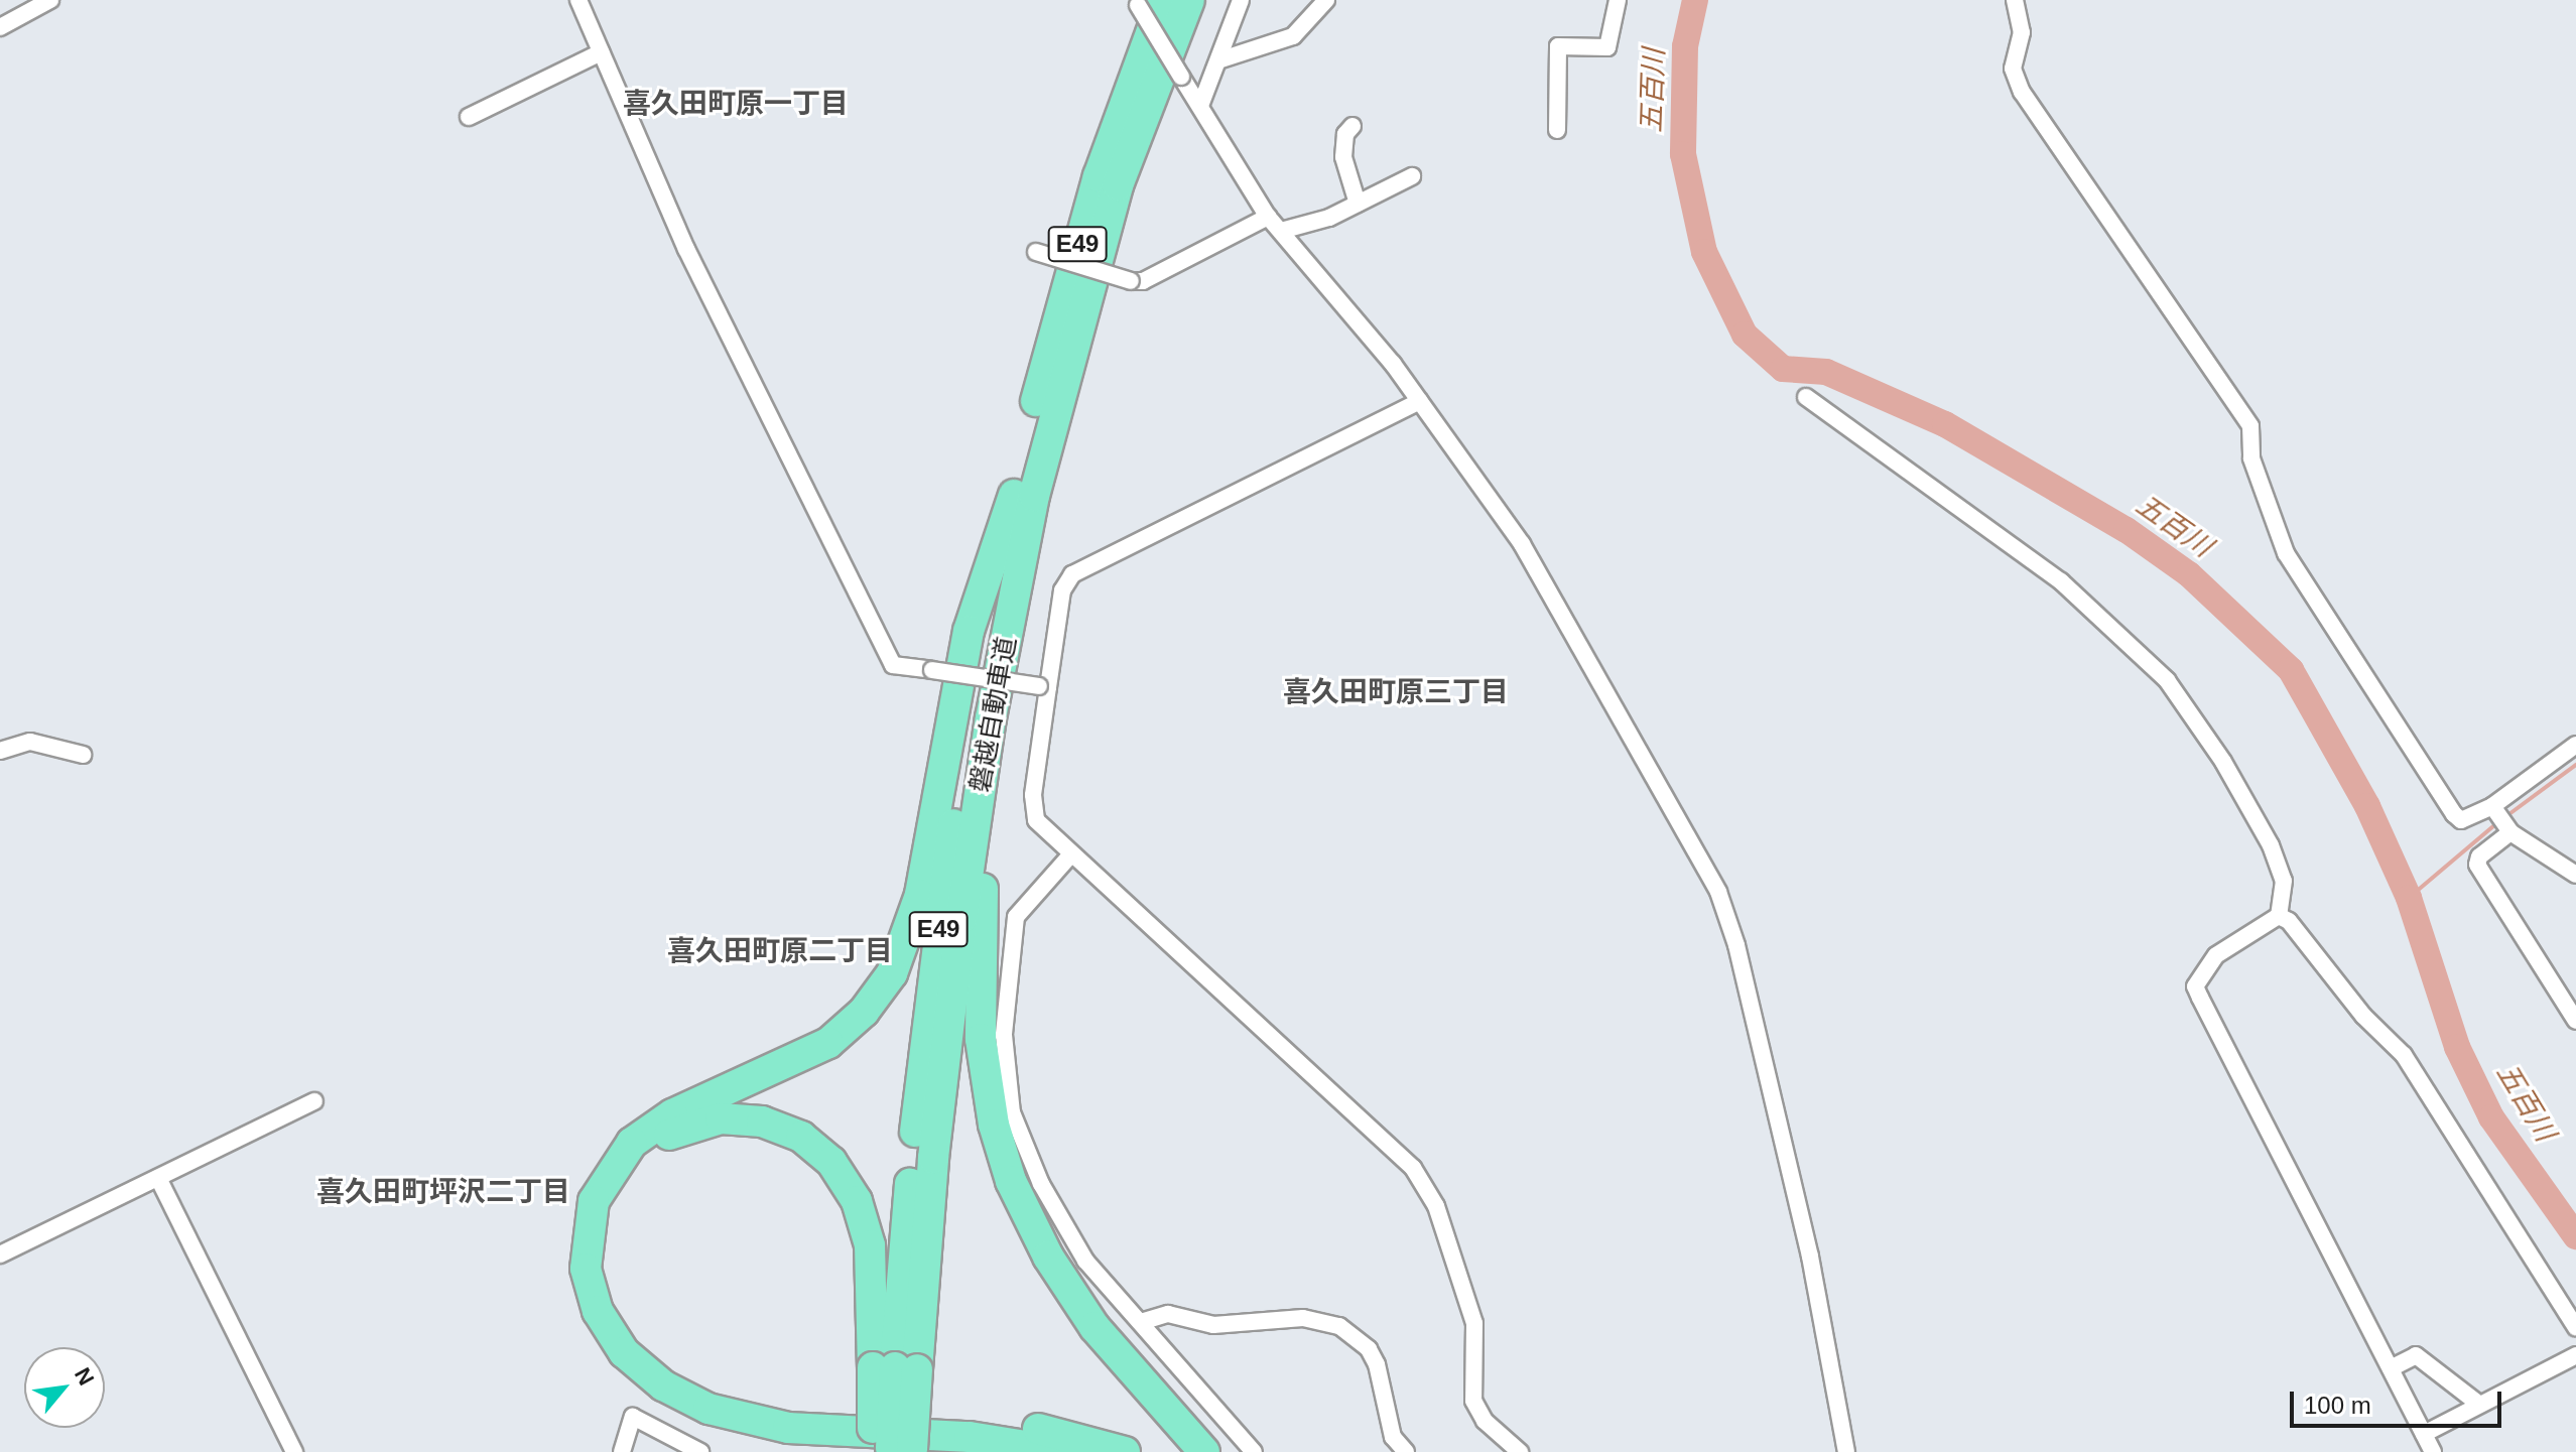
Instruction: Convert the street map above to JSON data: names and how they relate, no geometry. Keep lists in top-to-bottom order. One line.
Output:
{"streets":{"highway":["E49","磐越自動車道"]},"districts":["喜久田町原一丁目","喜久田町原三丁目","喜久田町原二丁目","喜久田町坪沢二丁目"],"water":["五百川"],"scale_bar":"100 m","north":"top right"}
